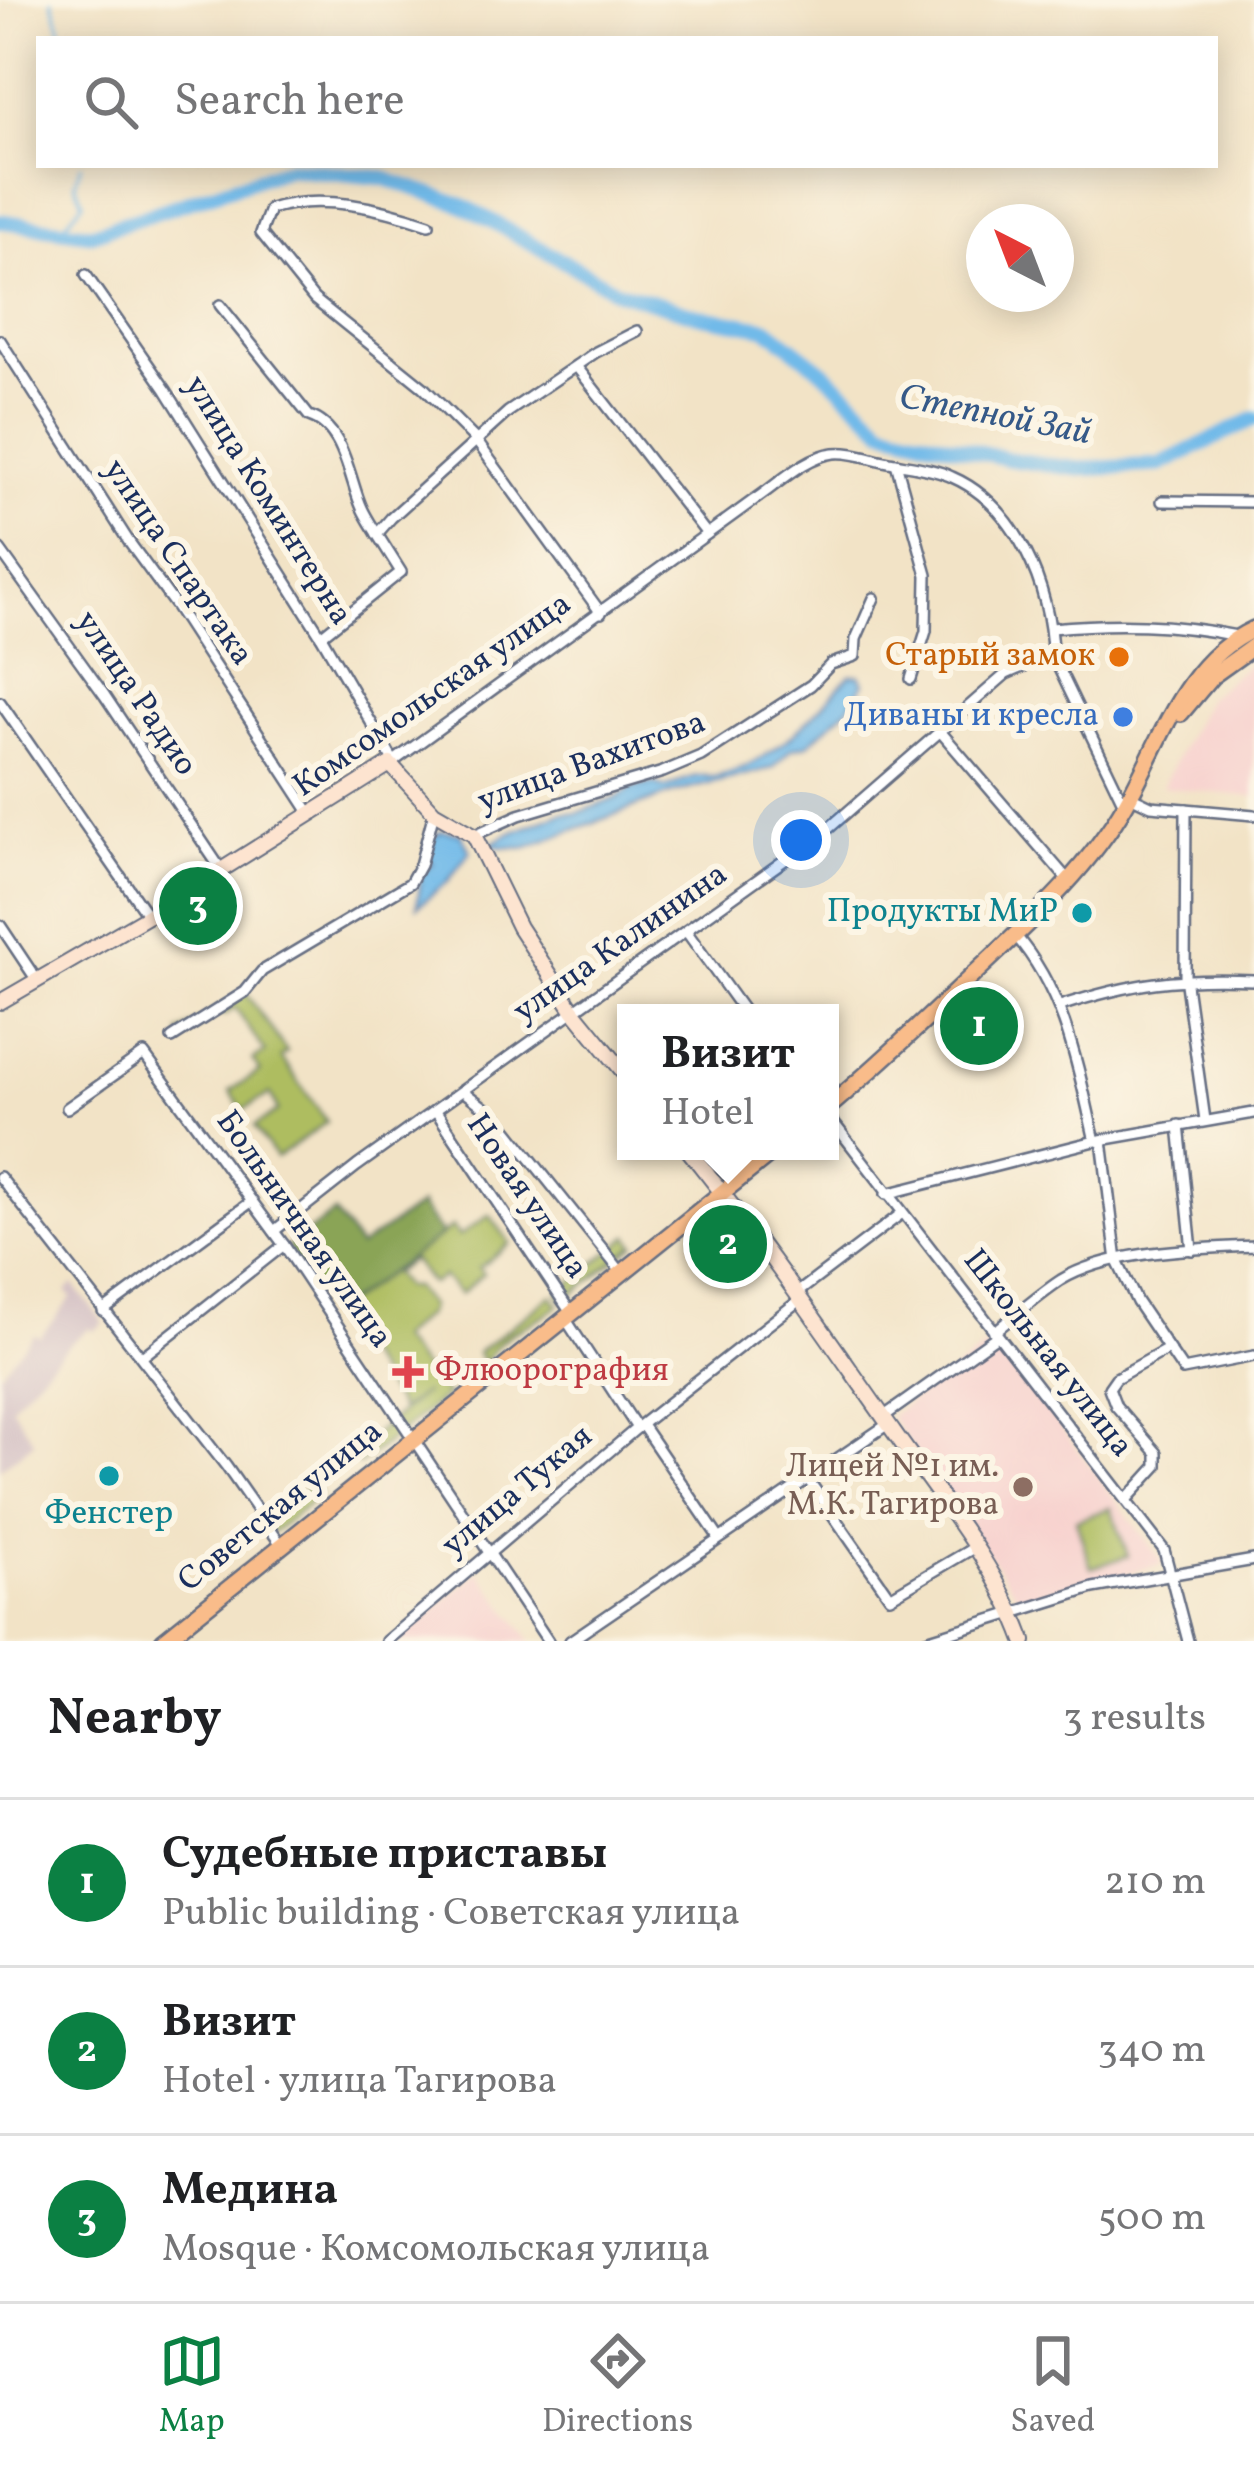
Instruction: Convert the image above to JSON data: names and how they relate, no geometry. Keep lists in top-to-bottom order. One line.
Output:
{"streets":{"main road":["Советская улица"],"street":["улица Коминтерна","улица Спартака","улица Радио","Комсомольская улица","улица Вахитова","улица Калинина","Новая улица","Больничная улица","Школьная улица","улица Тукая"]},"crossings":[["улица Коминтерна","Комсомольская улица"],["улица Спартака","Комсомольская улица"],["улица Радио","Комсомольская улица"],["Комсомольская улица","улица Калинина"],["улица Калинина","Новая улица"],["улица Калинина","Больничная улица"],["Новая улица","улица Тукая"],["Новая улица","Советская улица"],["Больничная улица","улица Тукая"],["Больничная улица","Советская улица"],["Школьная улица","улица Тукая"]],"water":["Степной Зай"],"places":{"other":["Старый замок","Диваны и кресла","Продукты МиР","Фенстер","Лицей №1 им. М.К. Тагирова"],"health":["Флюорография"]},"north":"top left","page":{"search":"Search here","pins":["3","1","2"],"popup":["Визит","Hotel"],"heading":["Nearby","3 results"],"list":[{"mark":"1","name":"Судебные приставы","note":"Public building · Советская улица","value":"210 m"},{"mark":"2","name":"Визит","note":"Hotel · улица Тагирова","value":"340 m"},{"mark":"3","name":"Медина","note":"Mosque · Комсомольская улица","value":"500 m"}],"nav":["Map","Directions","Saved"]}}
